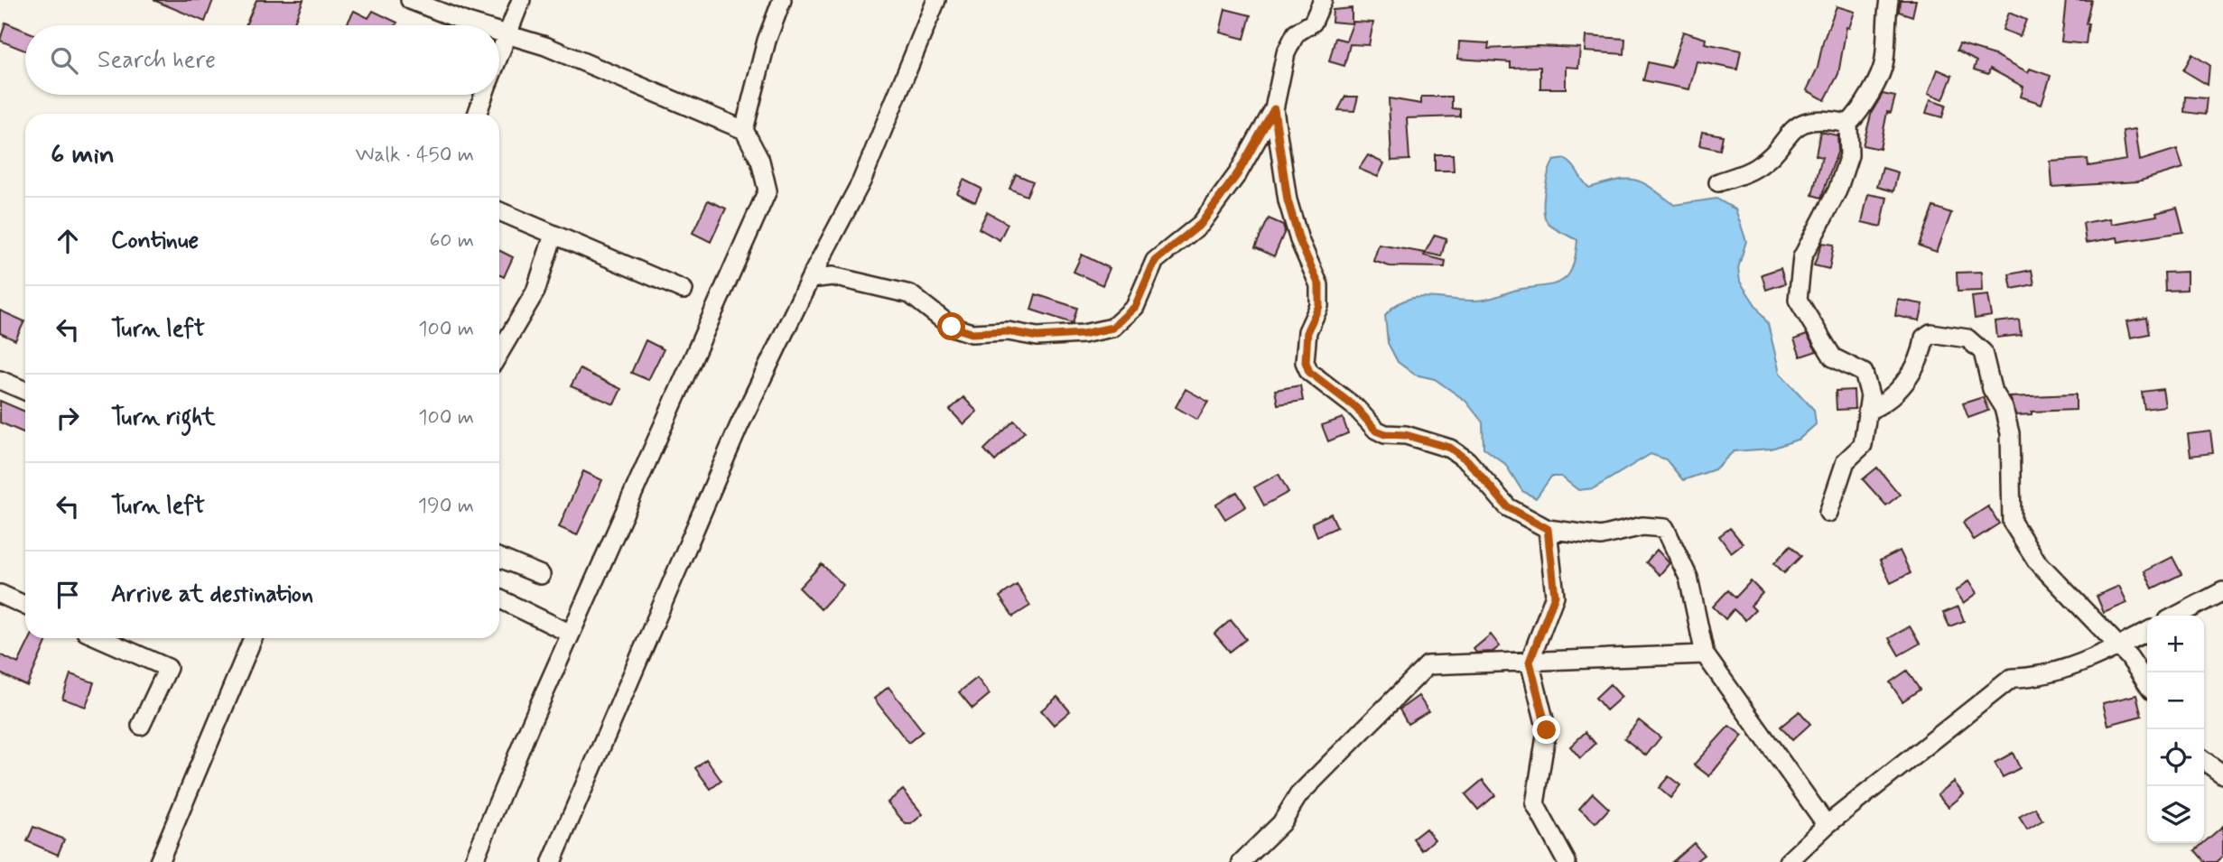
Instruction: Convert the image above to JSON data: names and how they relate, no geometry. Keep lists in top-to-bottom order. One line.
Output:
{"page":{"search":"Search here","heading":["6 min","Walk · 450 m"],"list":[["Continue","60 m"],["Turn left","100 m"],["Turn right","100 m"],["Turn left","190 m"],"Arrive at destination"],"map_buttons":["+","−"]}}
